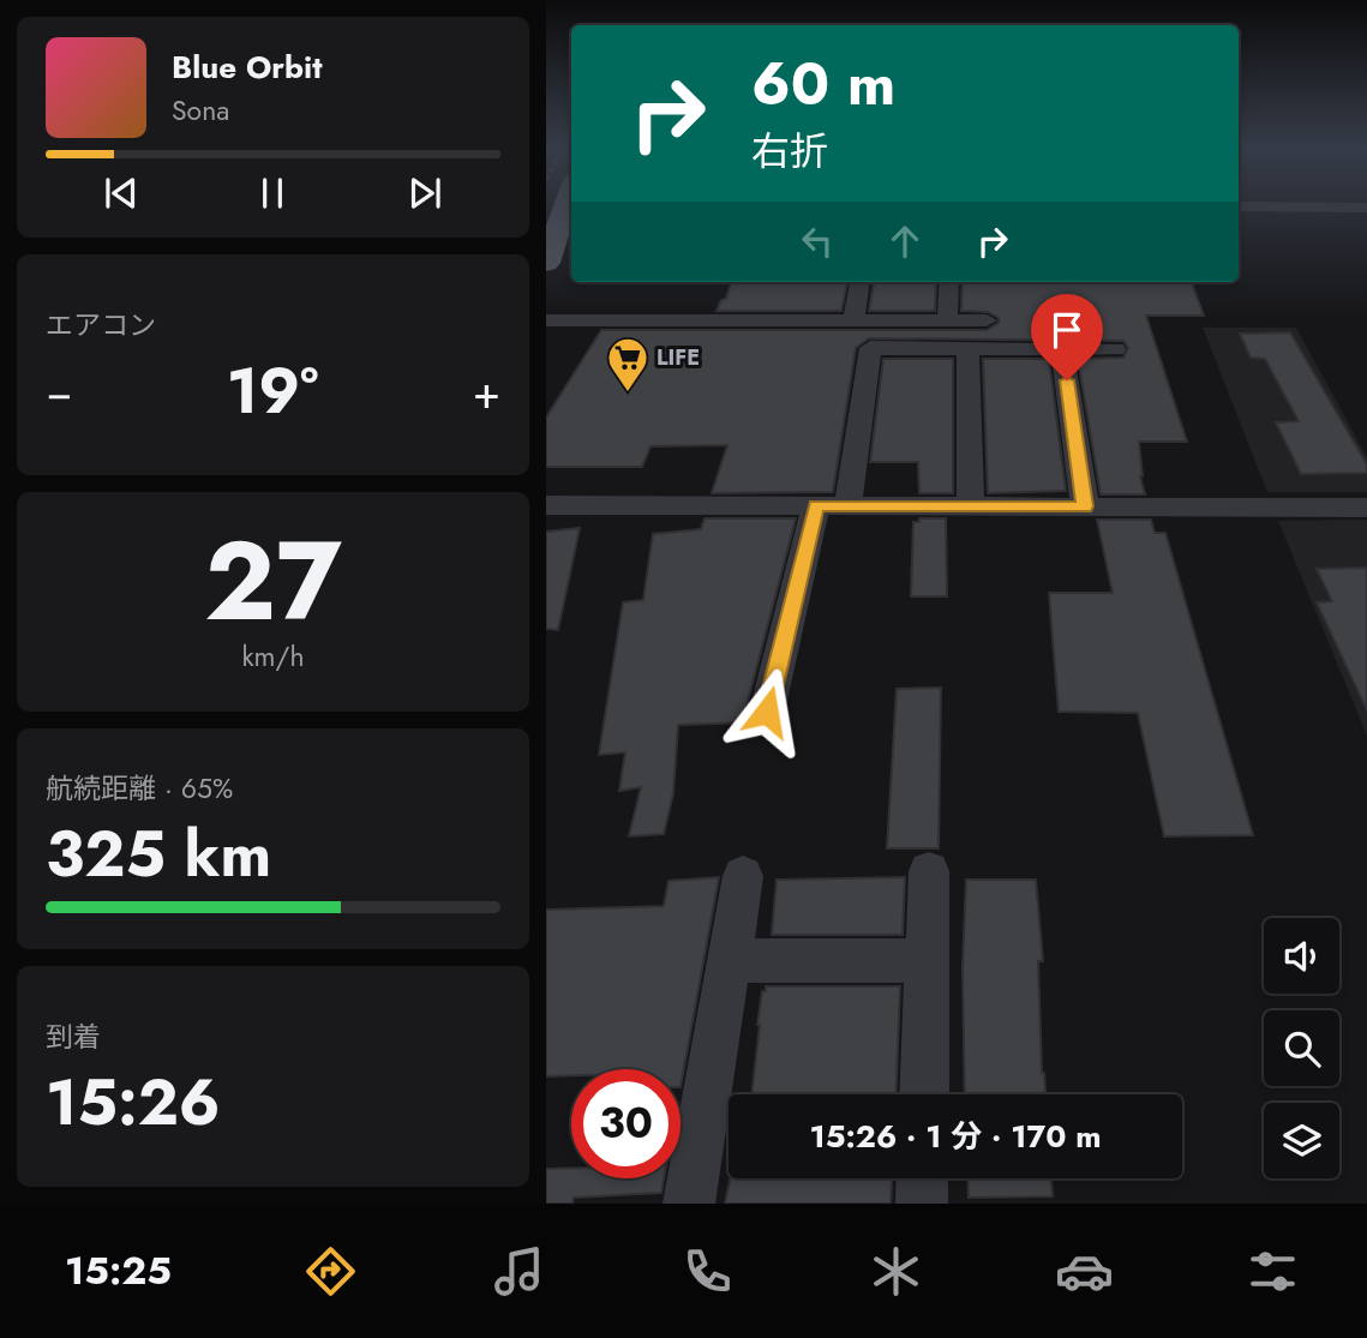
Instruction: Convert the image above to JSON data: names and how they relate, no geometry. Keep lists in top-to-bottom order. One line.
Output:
{"places":{"supermarket":["LIFE"]},"page":{"turn":["60 m","右折"],"song":["Blue Orbit","Sona"],"tile":["エアコン",["27","km/h"],["航続距離 · 65%","325 km"],["到着","15:26"]],"heat":["−","19°","+"],"limit":"30","trip":"15:26 · 1 分 · 170 m","tabs":"15:25"}}
